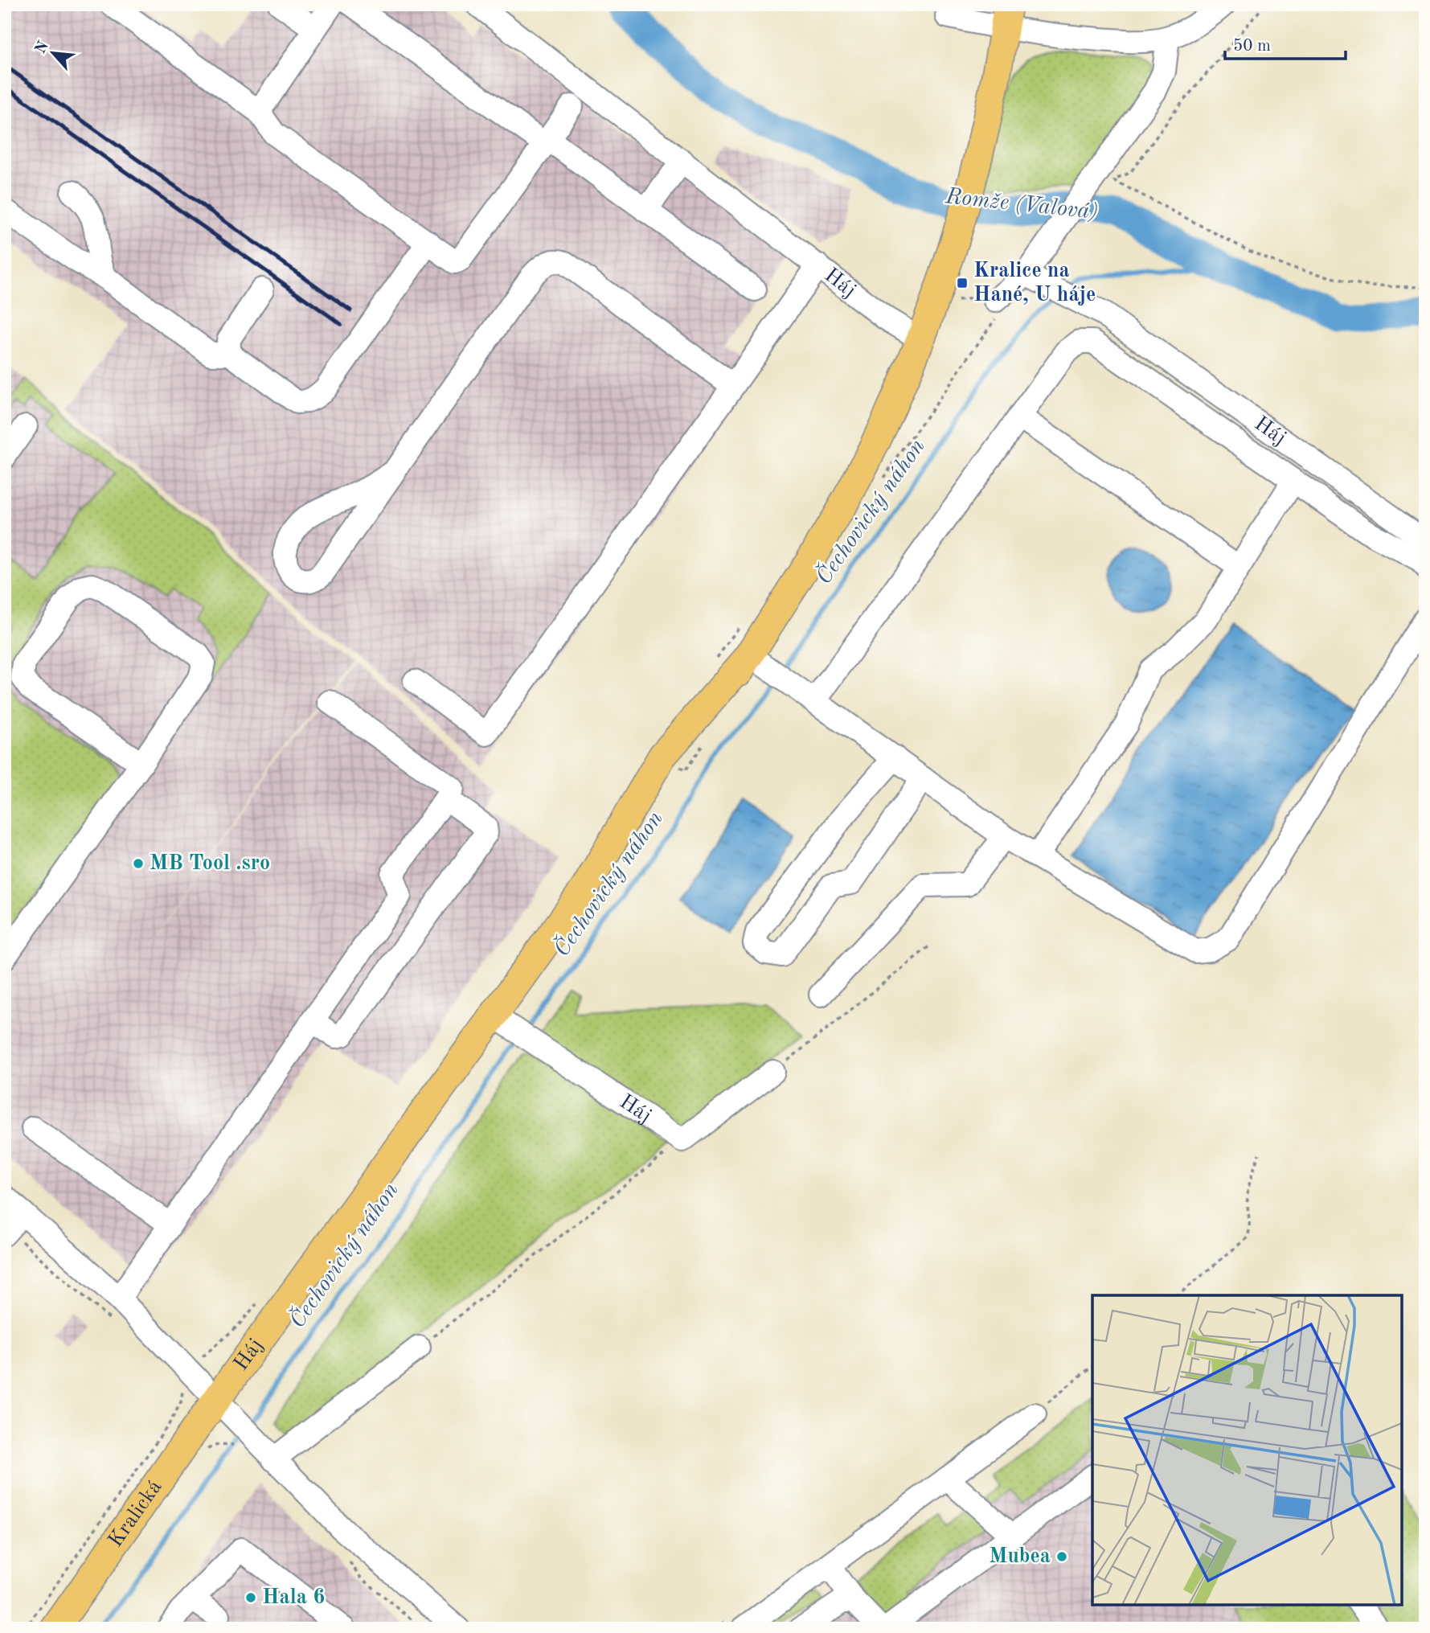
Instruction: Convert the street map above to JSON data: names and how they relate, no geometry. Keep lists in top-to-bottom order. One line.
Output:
{"streets":{"main road":["Háj","Kralická"]},"crossings":[["Háj","Kralická"]],"water":["Romže (Valová)","Čechovický náhon"],"places":{"transit":["Kralice na Hané, U háje"],"other":["MB Tool .sro","Mubea","Hala 6"]},"scale_bar":"50 m","north":"top left"}
